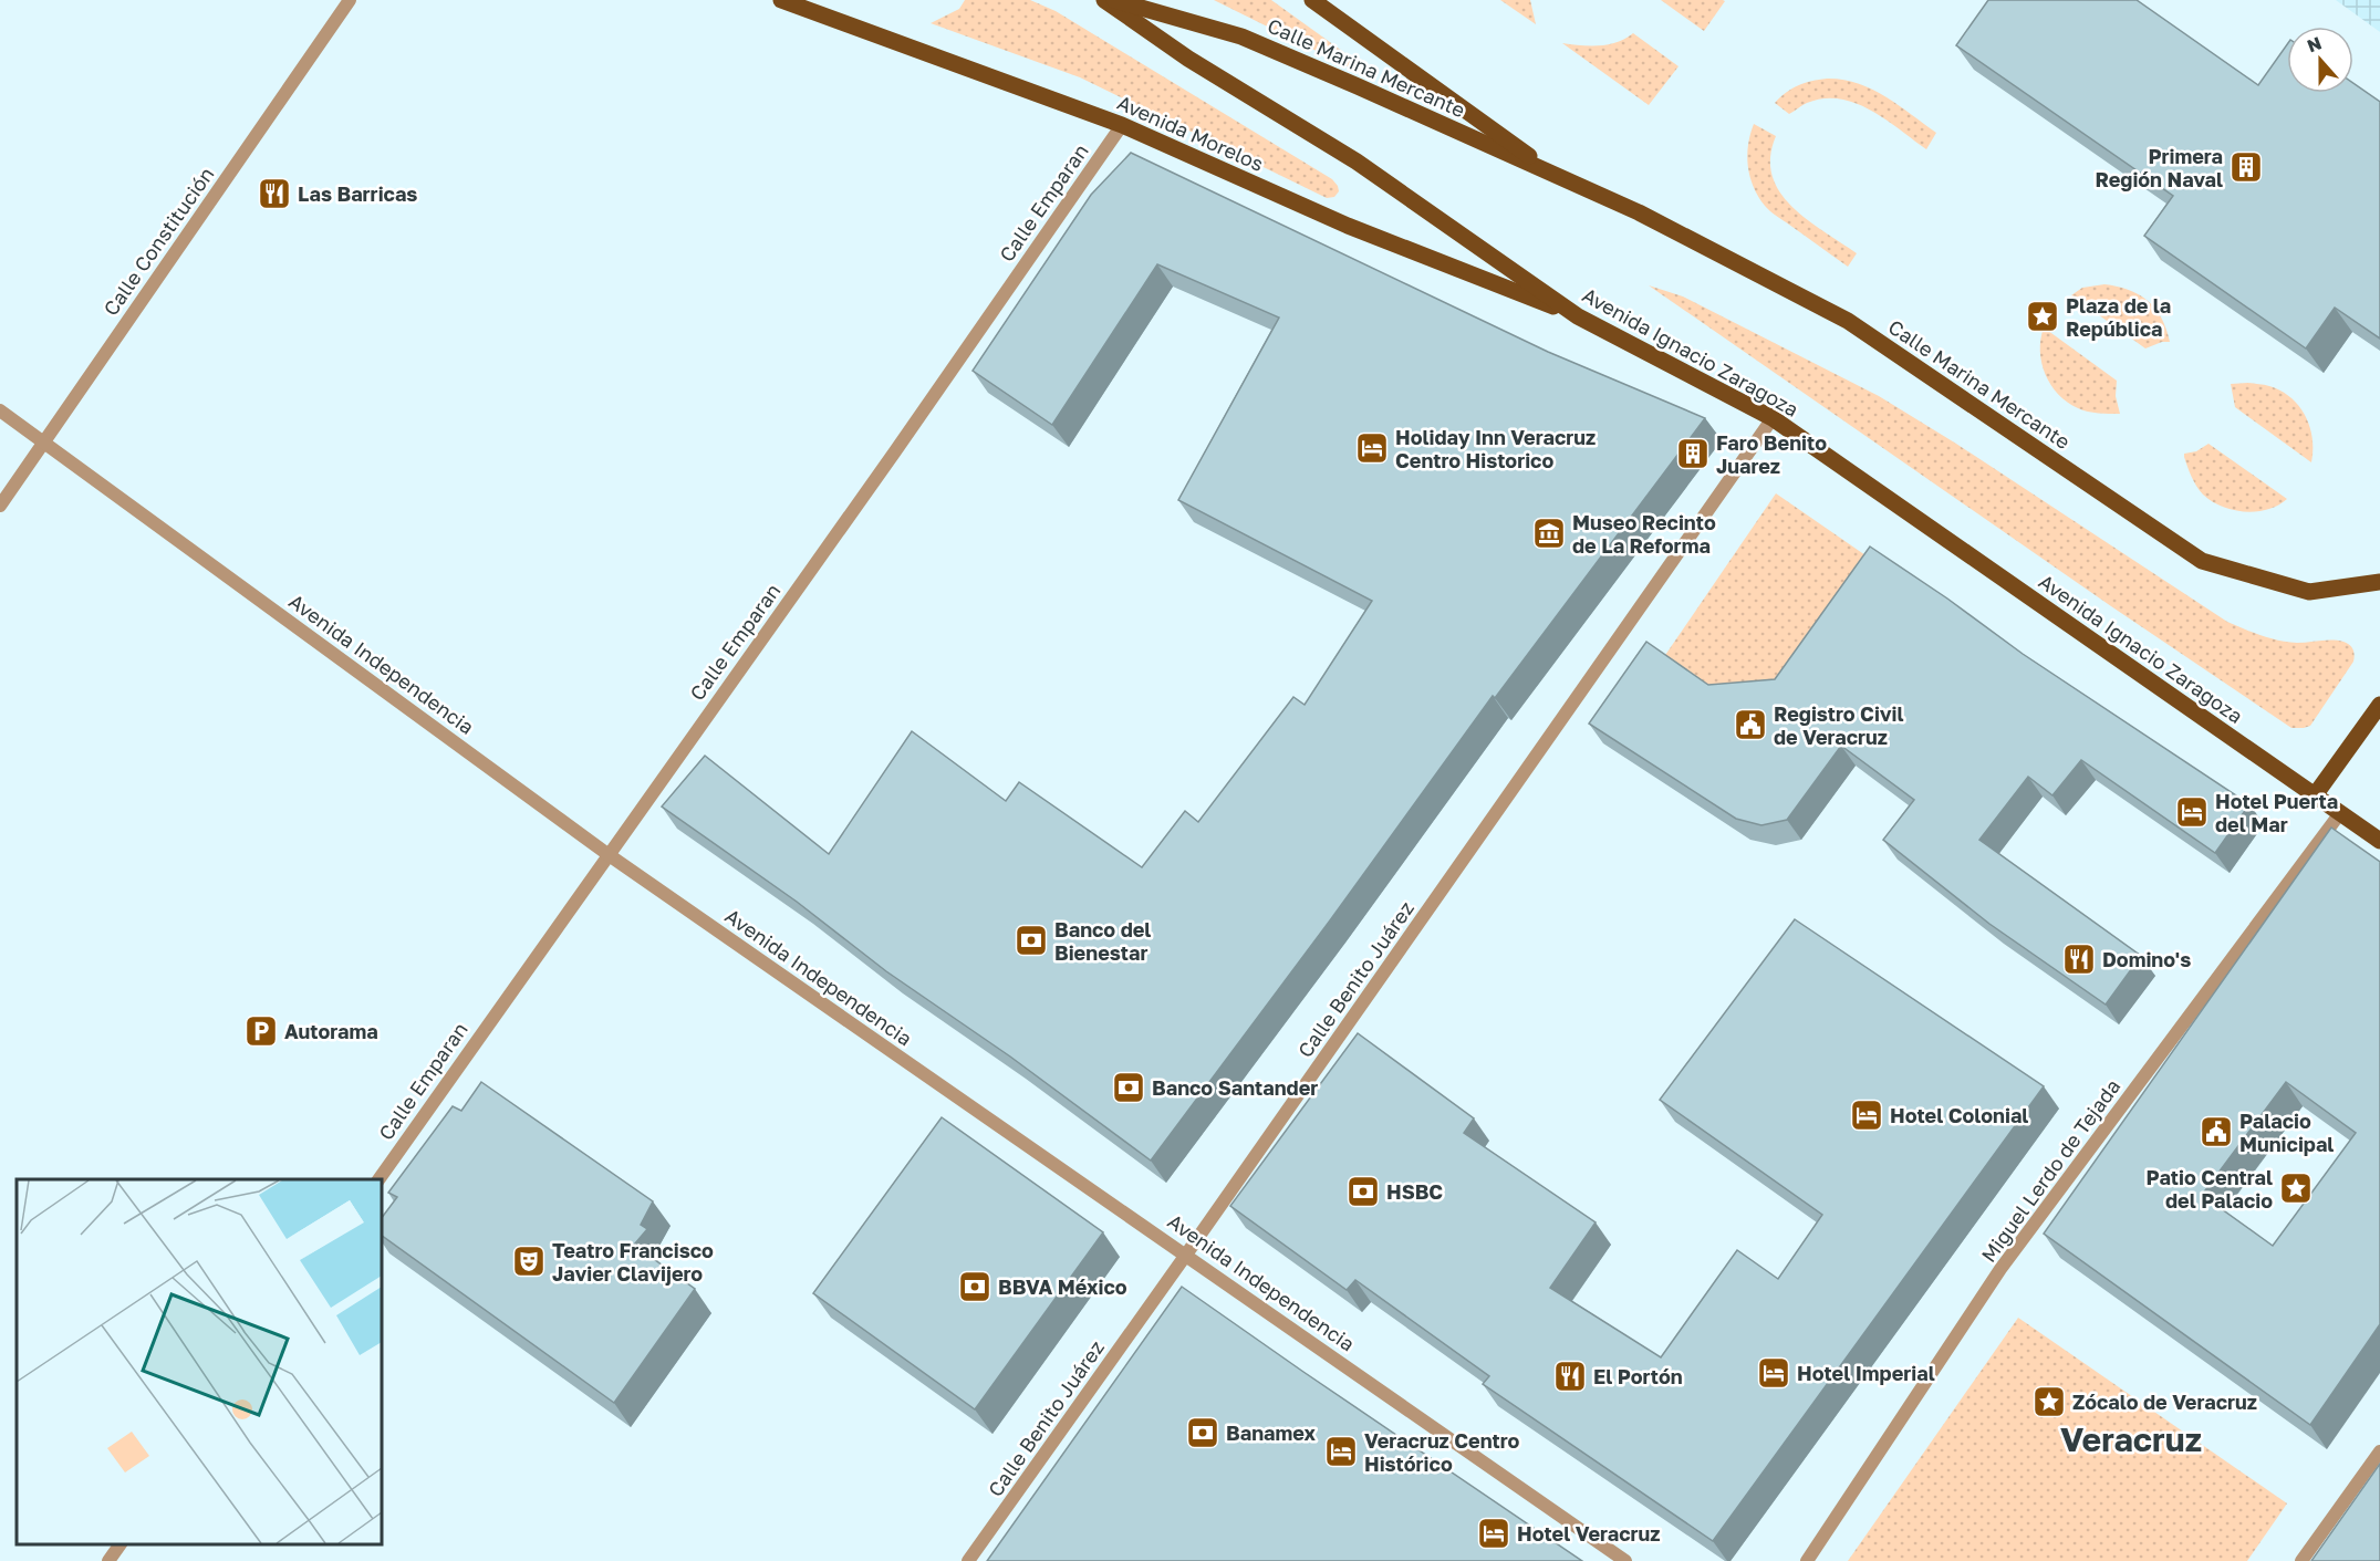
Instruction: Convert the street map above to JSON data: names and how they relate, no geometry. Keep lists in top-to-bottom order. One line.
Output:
{"streets":{"main road":["Calle Marina Mercante","Avenida Morelos","Avenida Ignacio Zaragoza"],"street":["Calle Emparan","Calle Constitución","Avenida Independencia","Calle Benito Juárez","Miguel Lerdo de Tejada"]},"crossings":[["Avenida Morelos","Calle Emparan"],["Avenida Morelos","Avenida Ignacio Zaragoza"],["Calle Emparan","Avenida Independencia"],["Calle Constitución","Avenida Independencia"],["Avenida Ignacio Zaragoza","Calle Benito Juárez"],["Avenida Ignacio Zaragoza","Miguel Lerdo de Tejada"],["Avenida Independencia","Calle Benito Juárez"]],"districts":["Veracruz"],"places":{"building":["Primera Región Naval","Faro Benito Juarez"],"restaurant":["Las Barricas","Domino's","El Portón"],"place":["Plaza de la República","Patio Central del Palacio","Zócalo de Veracruz"],"hotel":["Holiday Inn Veracruz Centro Historico","Hotel Puerta del Mar","Hotel Colonial","Hotel Imperial","Veracruz Centro Histórico","Hotel Veracruz"],"museum":["Museo Recinto de La Reforma"],"public building":["Registro Civil de Veracruz","Palacio Municipal"],"bank":["Banco del Bienestar","Banco Santander","HSBC","BBVA México","Banamex"],"parking":["Autorama"],"theatre":["Teatro Francisco Javier Clavijero"]},"north":"top"}
